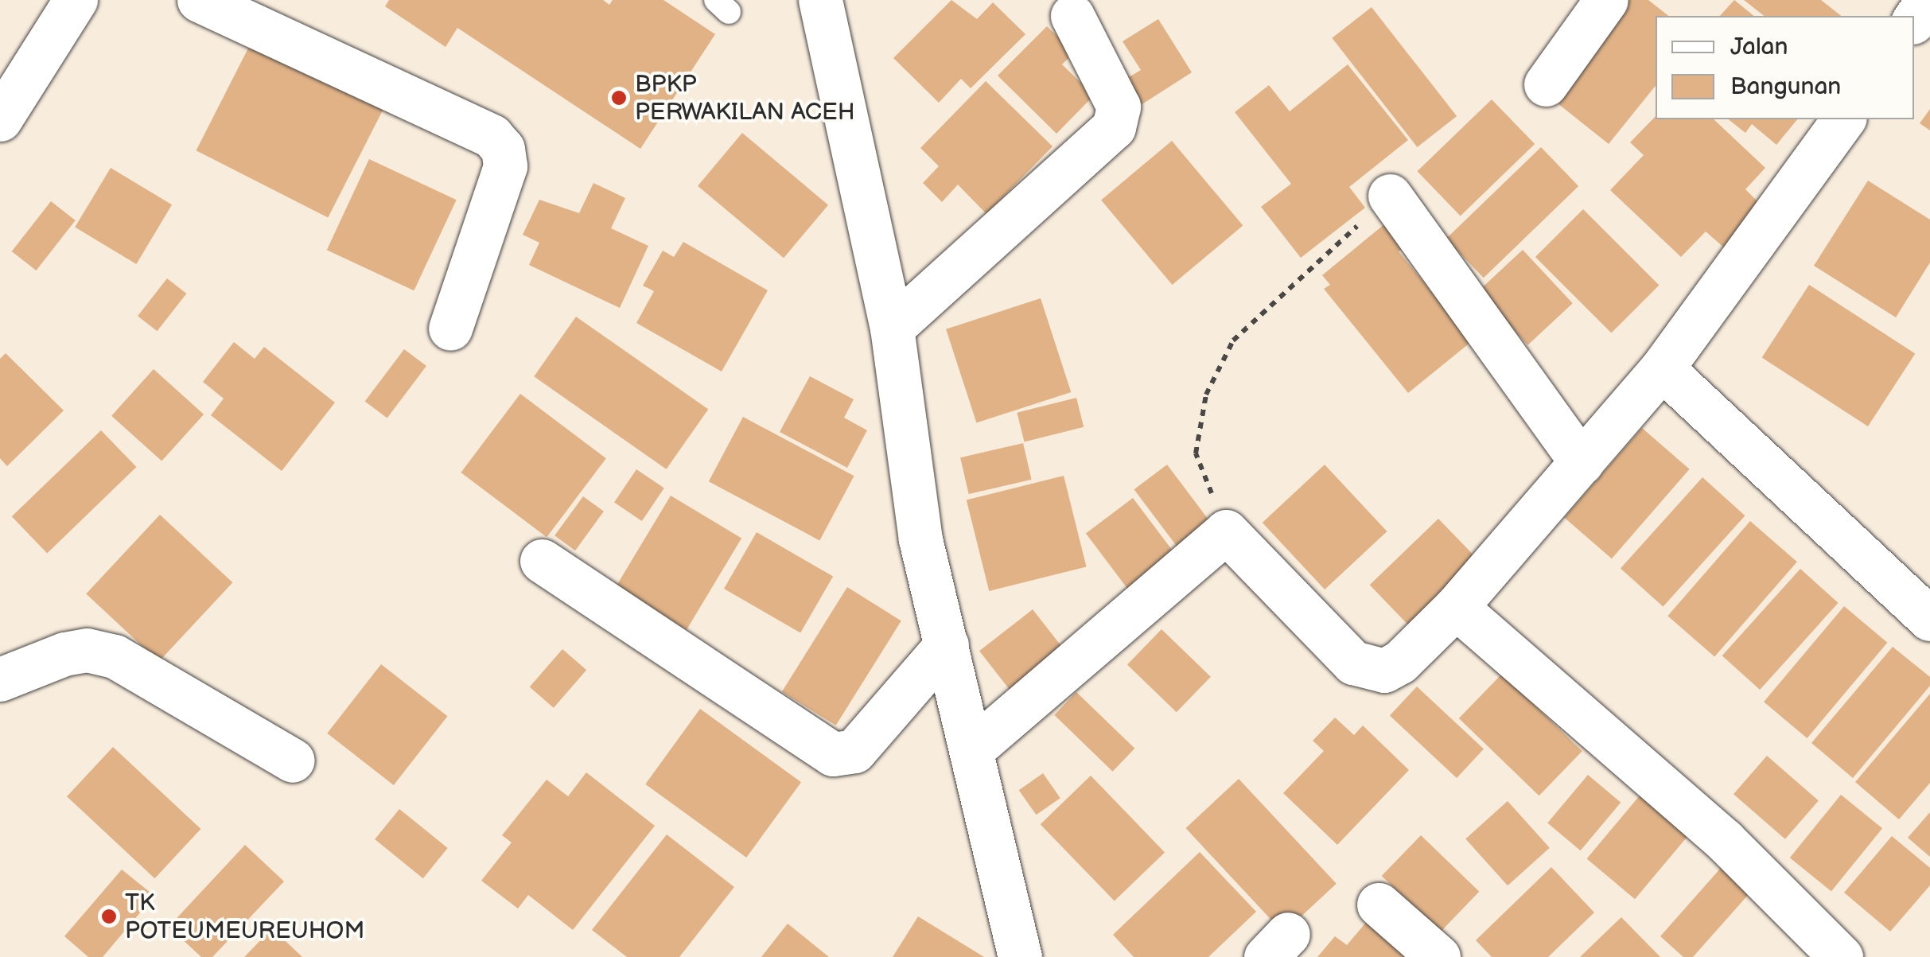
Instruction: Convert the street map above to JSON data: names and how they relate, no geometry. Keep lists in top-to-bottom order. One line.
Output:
{"places":["BPKP PERWAKILAN ACEH","TK POTEUMEUREUHOM"],"legend":["Jalan","Bangunan"]}
